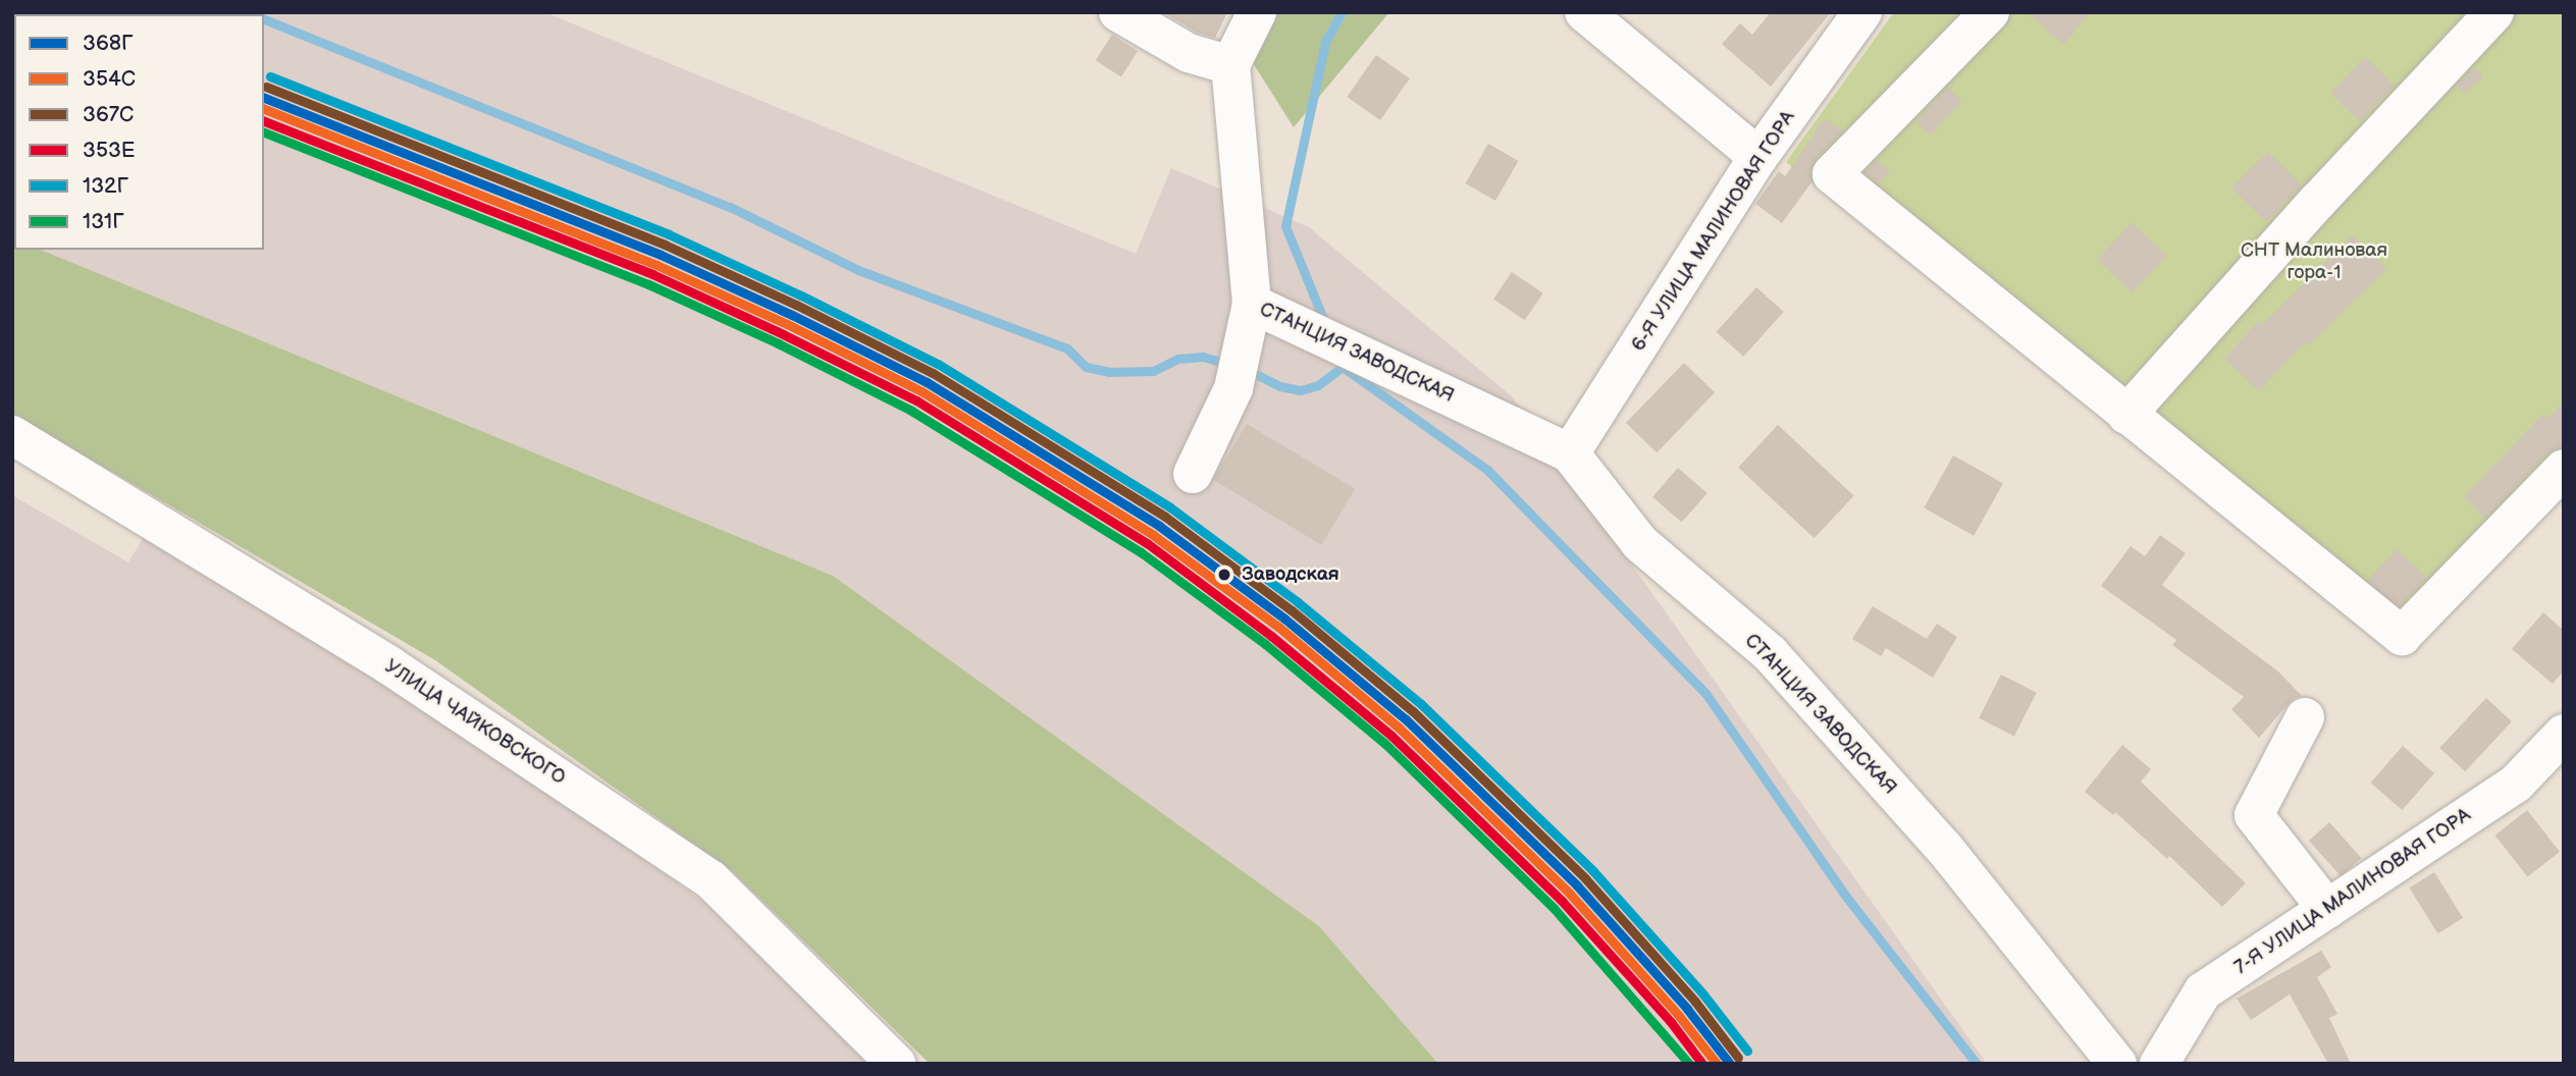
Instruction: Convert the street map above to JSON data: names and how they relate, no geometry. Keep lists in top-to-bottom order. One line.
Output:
{"streets":{"street":["6-Я УЛИЦА МАЛИНОВАЯ ГОРА","СТАНЦИЯ ЗАВОДСКАЯ","УЛИЦА ЧАЙКОВСКОГО","7-Я УЛИЦА МАЛИНОВАЯ ГОРА"]},"crossings":[["6-Я УЛИЦА МАЛИНОВАЯ ГОРА","СТАНЦИЯ ЗАВОДСКАЯ"]],"parks":["СНТ Малиновая гора-1"],"places":["Заводская"],"lines":["transit line 132Г","transit line 367С","transit line 368Г","transit line 354С","transit line 353Е","transit line 131Г"],"legend":["368Г","354С","367С","353Е","132Г","131Г"]}
